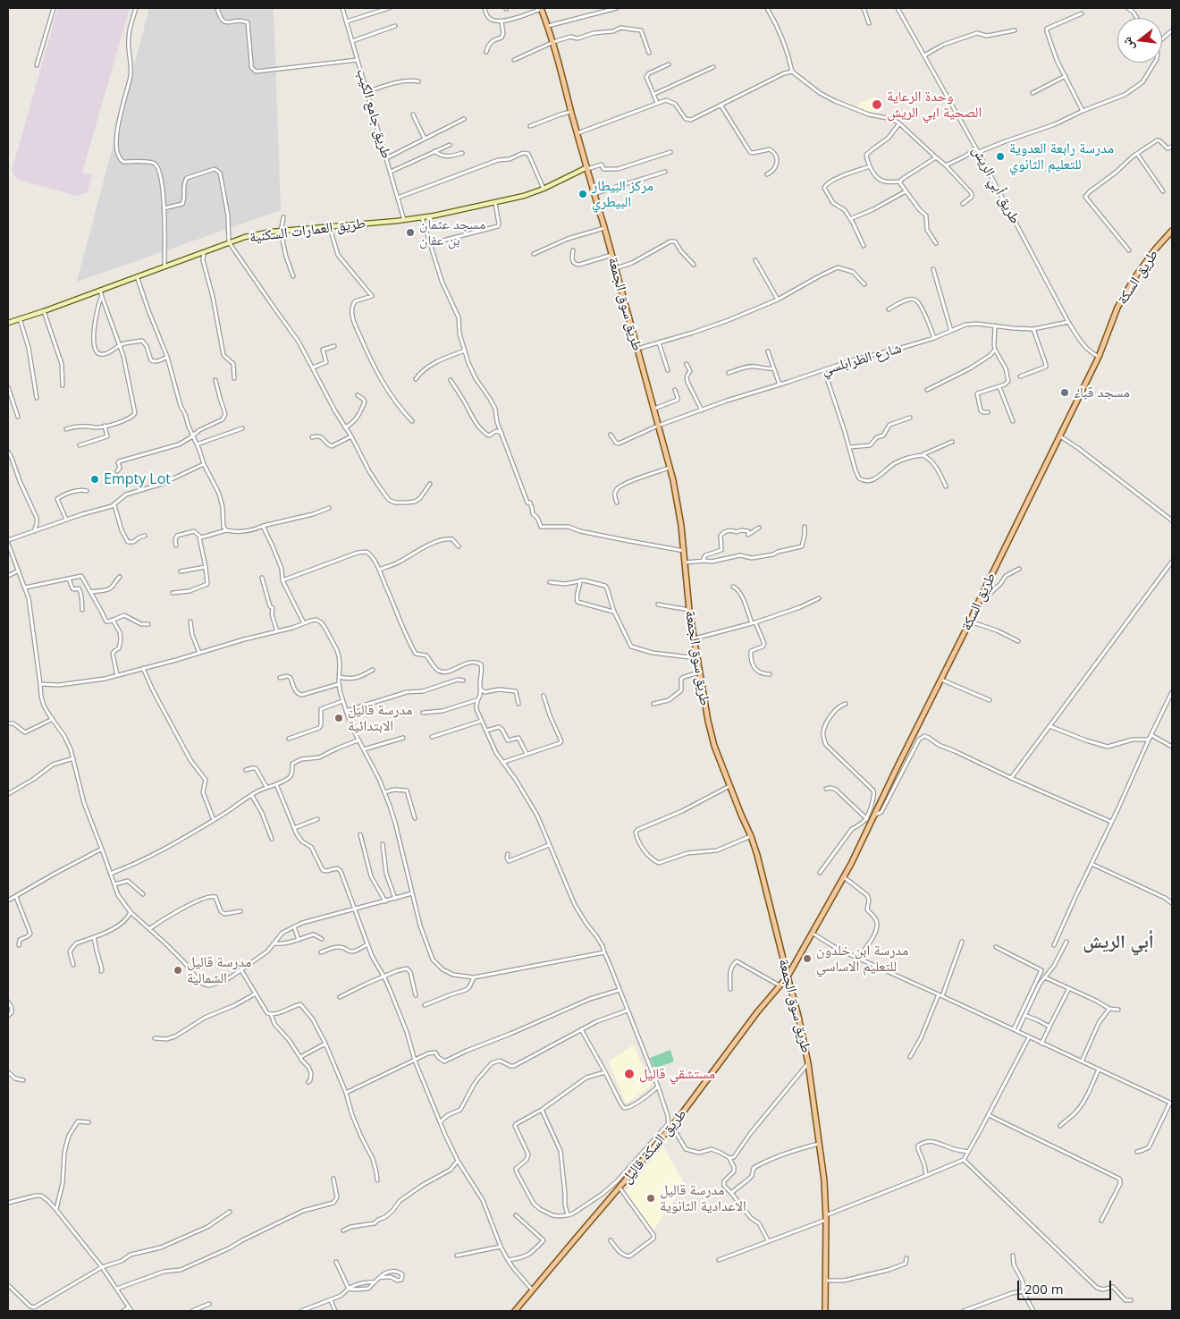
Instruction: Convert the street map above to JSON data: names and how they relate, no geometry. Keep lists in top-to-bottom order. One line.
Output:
{"streets":{"main road":["طريق العمارات السكنية","طريق السكة","طريق سوق الجمعة","طريق السكة قاليل"],"street":["طريق جامع الكيب","طريق أبي الريش","شارع الطرابلسي"]},"crossings":[["طريق جامع الكيب","طريق العمارات السكنية"],["طريق أبي الريش","طريق السكة"],["طريق أبي الريش","شارع الطرابلسي"],["طريق العمارات السكنية","طريق سوق الجمعة"],["طريق السكة","طريق سوق الجمعة"],["طريق السكة","طريق السكة قاليل"],["طريق سوق الجمعة","شارع الطرابلسي"],["طريق سوق الجمعة","طريق السكة قاليل"]],"districts":["أبي الريش"],"places":["وحدة الرعاية الصحية ابي الريش","مدرسة رابعة العدوية للتعليم الثانوي","مركز البيطار البيطري","مسجد عثمان بن عفان","مسجد قباء","Empty Lot","مدرسة قاليل الابتدائية","مدرسة ابن خلدون للتعليم الاساسي","مدرسة قاليل الشمالية","مستشقي قاليل","مدرسة قاليل الاعدادية الثانوية"],"scale_bar":"200 m","north":"left"}
